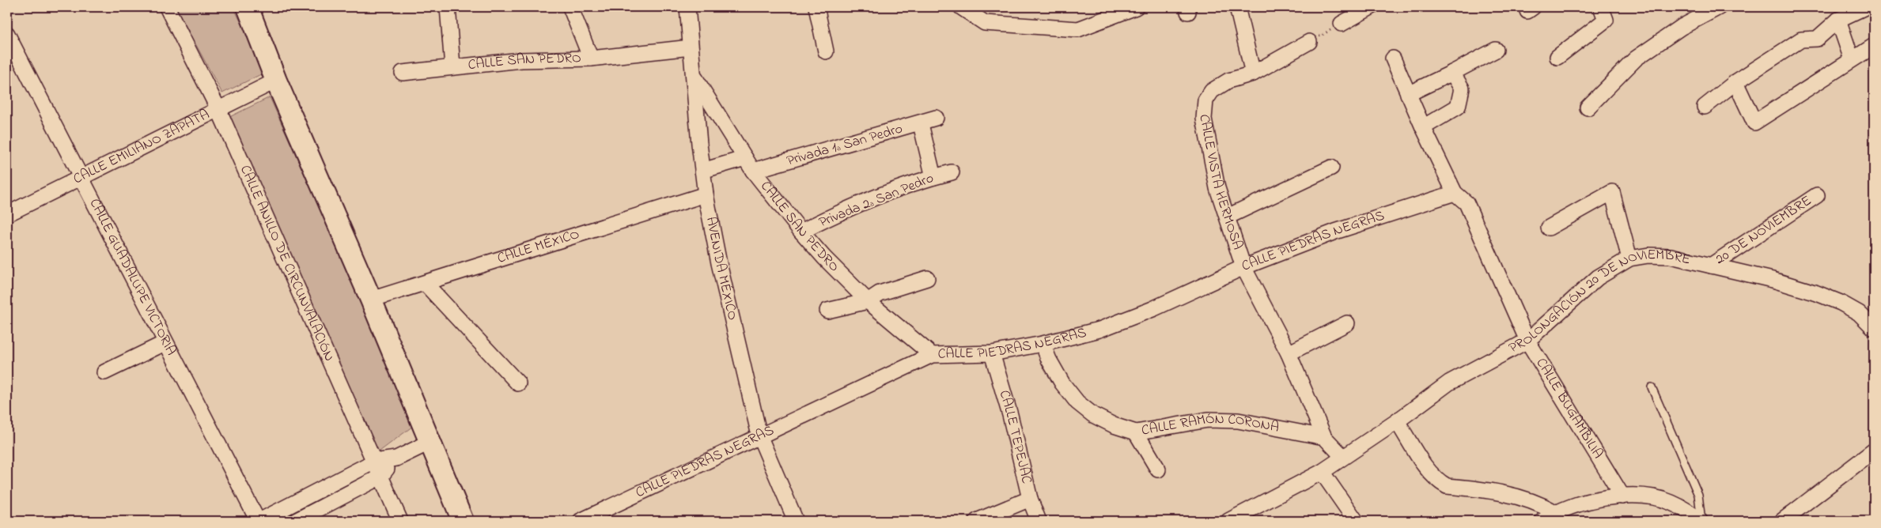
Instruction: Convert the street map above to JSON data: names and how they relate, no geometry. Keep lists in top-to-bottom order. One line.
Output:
{"streets":{"street":["CALLE SAN PEDRO","Privada 1ª San Pedro","CALLE EMILIANO ZAPATA","CALLE VISTA HERMOSA","Privada 2ª San Pedro","20 DE NOVIEMBRE","CALLE PIEDRAS NEGRAS","CALLE MÉXICO","CALLE ANILLO DE CIRCUNVALACIÓN","AVENIDA MÉXICO","CALLE GUADALUPE VICTORIA","PROLONGACIÓN 20 DE NOVIEMBRE","CALLE BUGAMBILIA","CALLE RAMÓN CORONA","CALLE TEPEJAC"]},"crossings":[["CALLE SAN PEDRO","Privada 1ª San Pedro"],["CALLE SAN PEDRO","Privada 2ª San Pedro"],["CALLE SAN PEDRO","CALLE PIEDRAS NEGRAS"],["CALLE SAN PEDRO","AVENIDA MÉXICO"],["CALLE EMILIANO ZAPATA","CALLE ANILLO DE CIRCUNVALACIÓN"],["CALLE EMILIANO ZAPATA","CALLE GUADALUPE VICTORIA"],["CALLE VISTA HERMOSA","CALLE PIEDRAS NEGRAS"],["CALLE VISTA HERMOSA","PROLONGACIÓN 20 DE NOVIEMBRE"],["CALLE VISTA HERMOSA","CALLE RAMÓN CORONA"],["20 DE NOVIEMBRE","PROLONGACIÓN 20 DE NOVIEMBRE"],["CALLE PIEDRAS NEGRAS","AVENIDA MÉXICO"],["CALLE PIEDRAS NEGRAS","CALLE BUGAMBILIA"],["CALLE PIEDRAS NEGRAS","CALLE RAMÓN CORONA"],["CALLE PIEDRAS NEGRAS","CALLE TEPEJAC"],["CALLE MÉXICO","AVENIDA MÉXICO"],["PROLONGACIÓN 20 DE NOVIEMBRE","CALLE BUGAMBILIA"]]}
